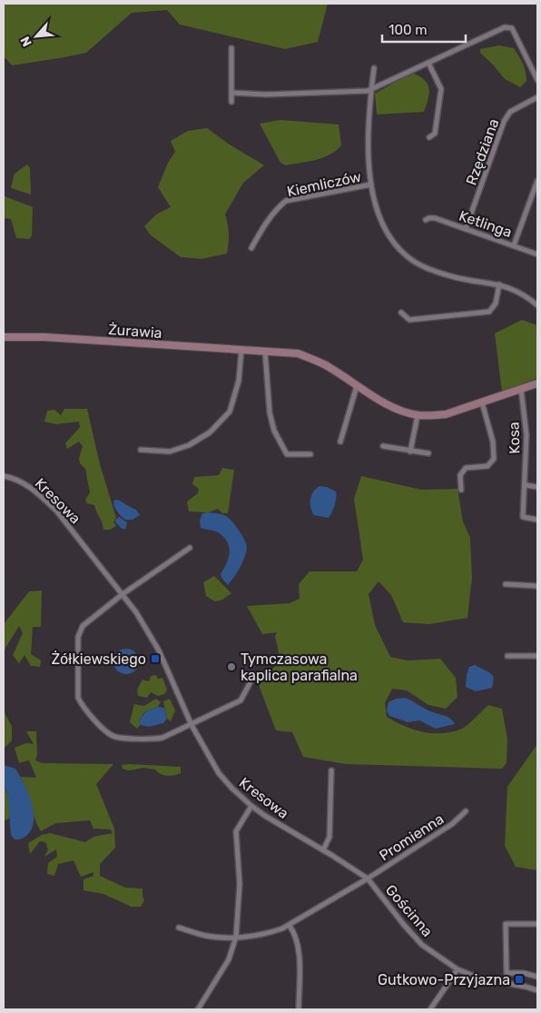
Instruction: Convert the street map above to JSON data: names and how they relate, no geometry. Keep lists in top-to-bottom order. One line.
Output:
{"streets":{"street":["Rzędziana","Kiemliczów","Ketlinga","Żurawia","Kosa","Kresowa","Promienna","Gościnna"]},"crossings":[["Rzędziana","Ketlinga"],["Żurawia","Kosa"],["Kresowa","Promienna"],["Kresowa","Gościnna"],["Promienna","Gościnna"]],"places":{"transit":["Żółkiewskiego","Gutkowo-Przyjazna"],"other":["Tymczasowa kaplica parafialna"]},"scale_bar":"100 m","north":"bottom left"}
